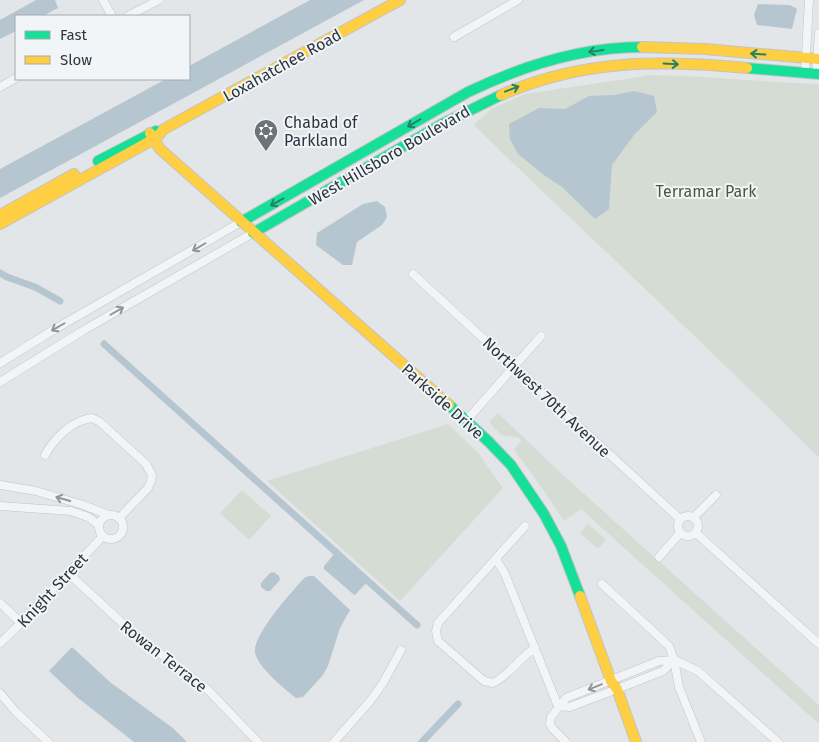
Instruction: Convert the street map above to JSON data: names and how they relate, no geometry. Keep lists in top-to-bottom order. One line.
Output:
{"streets":{"street":["Loxahatchee Road","West Hillsboro Boulevard","Northwest 70th Avenue","Parkside Drive","Knight Street","Rowan Terrace"]},"crossings":[["Loxahatchee Road","Parkside Drive"],["West Hillsboro Boulevard","Parkside Drive"],["Knight Street","Rowan Terrace"]],"parks":["Terramar Park"],"places":{"synagogue":["Chabad of Parkland"]},"legend":["Fast","Slow"]}
